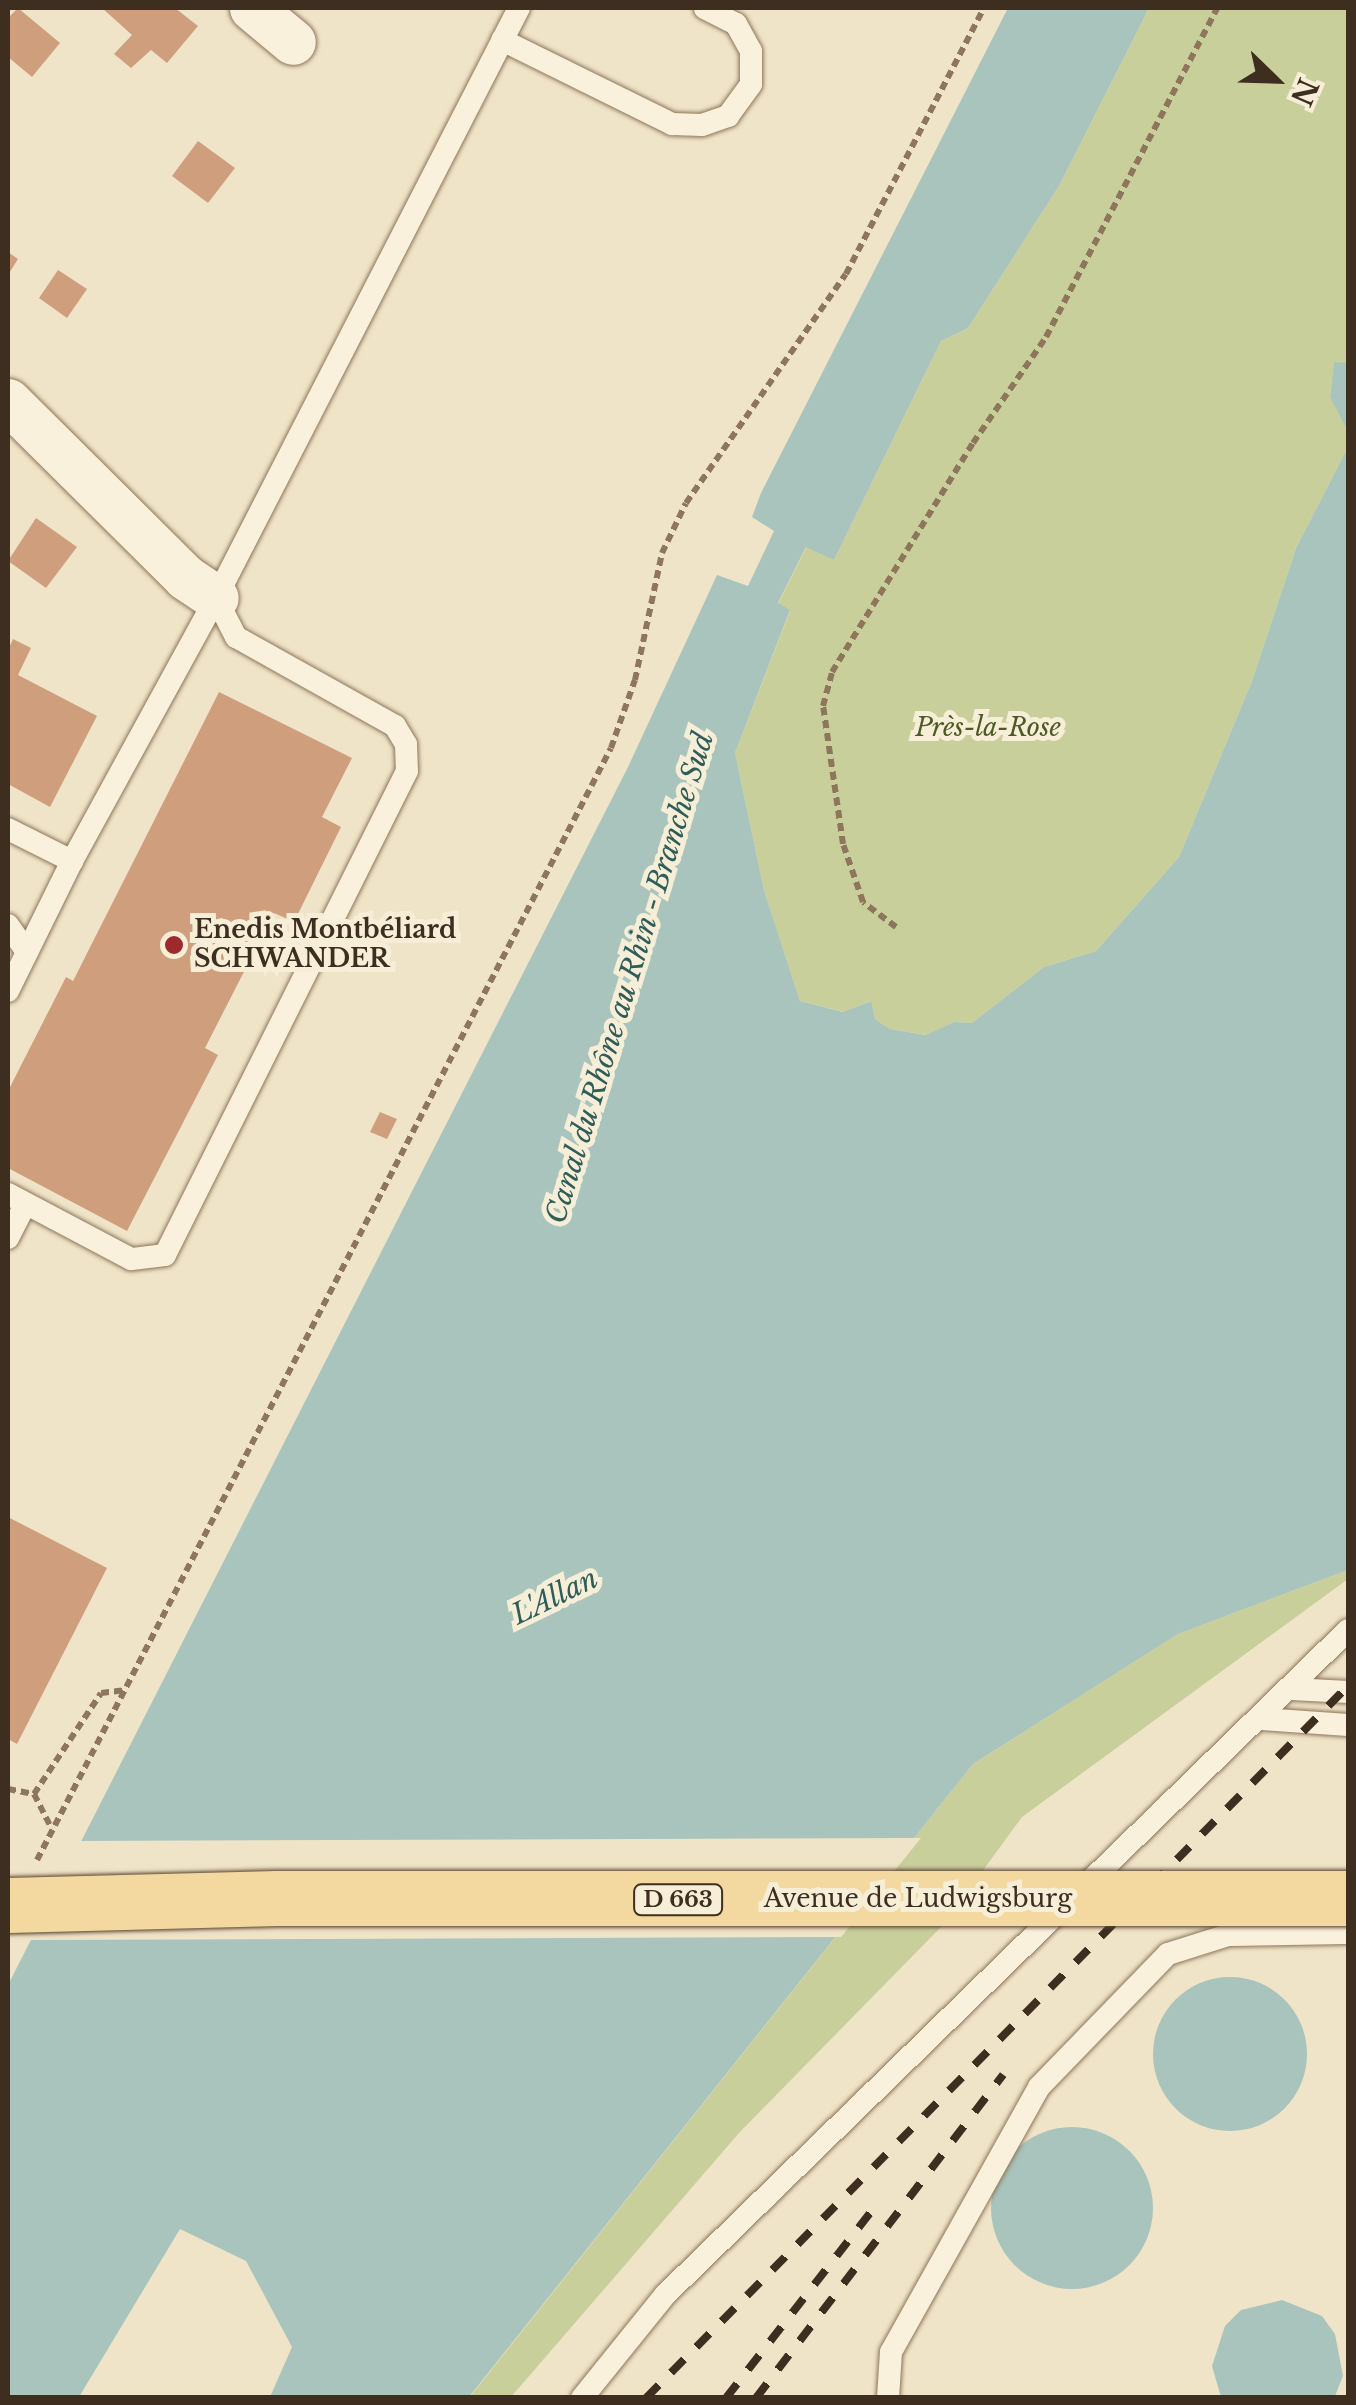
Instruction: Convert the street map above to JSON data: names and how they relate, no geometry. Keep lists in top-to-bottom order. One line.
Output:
{"streets":{"main road":["Avenue de Ludwigsburg","D 663"]},"water":["Canal du Rhône au Rhin - Branche Sud","L'Allan"],"parks":["Près-la-Rose"],"places":["Enedis Montbéliard SCHWANDER"],"north":"bottom right"}
